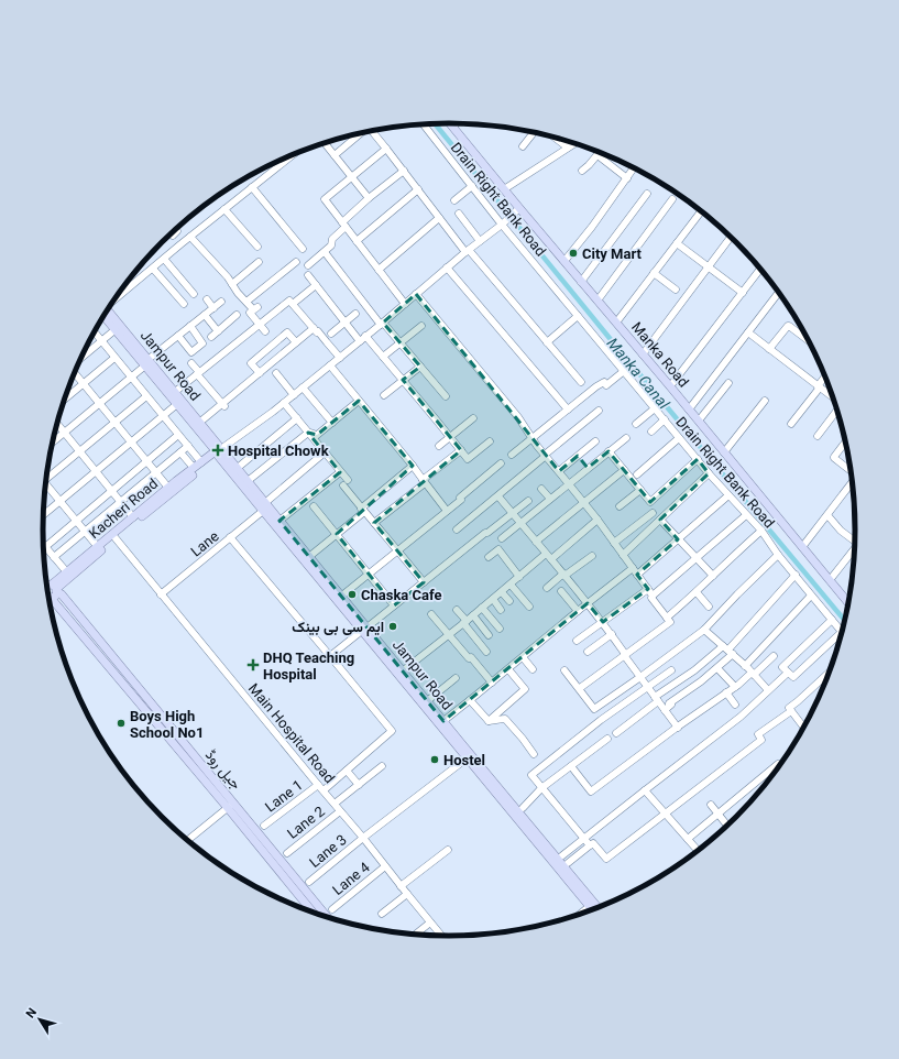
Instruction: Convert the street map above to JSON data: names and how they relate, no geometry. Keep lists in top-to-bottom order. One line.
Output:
{"streets":{"main road":["Manka Road","Jampur Road","Kacheri Road","جیل روڈ"],"street":["Drain Right Bank Road","Lane","Main Hospital Road","Lane 1","Lane 2","Lane 3","Lane 4"]},"crossings":[["Jampur Road","Kacheri Road"],["Jampur Road","Lane"],["Jampur Road","Lane 3"],["Kacheri Road","Main Hospital Road"],["Kacheri Road","جیل روڈ"],["Lane","Main Hospital Road"],["Main Hospital Road","Lane 1"],["Main Hospital Road","Lane 2"],["Main Hospital Road","Lane 3"],["Main Hospital Road","Lane 4"]],"water":["Manka Canal"],"places":{"other":["City Mart","Chaska Cafe","ایم سی بی بینک","Boys High School No1","Hostel"],"health":["Hospital Chowk","DHQ Teaching Hospital"]},"north":"top left"}
